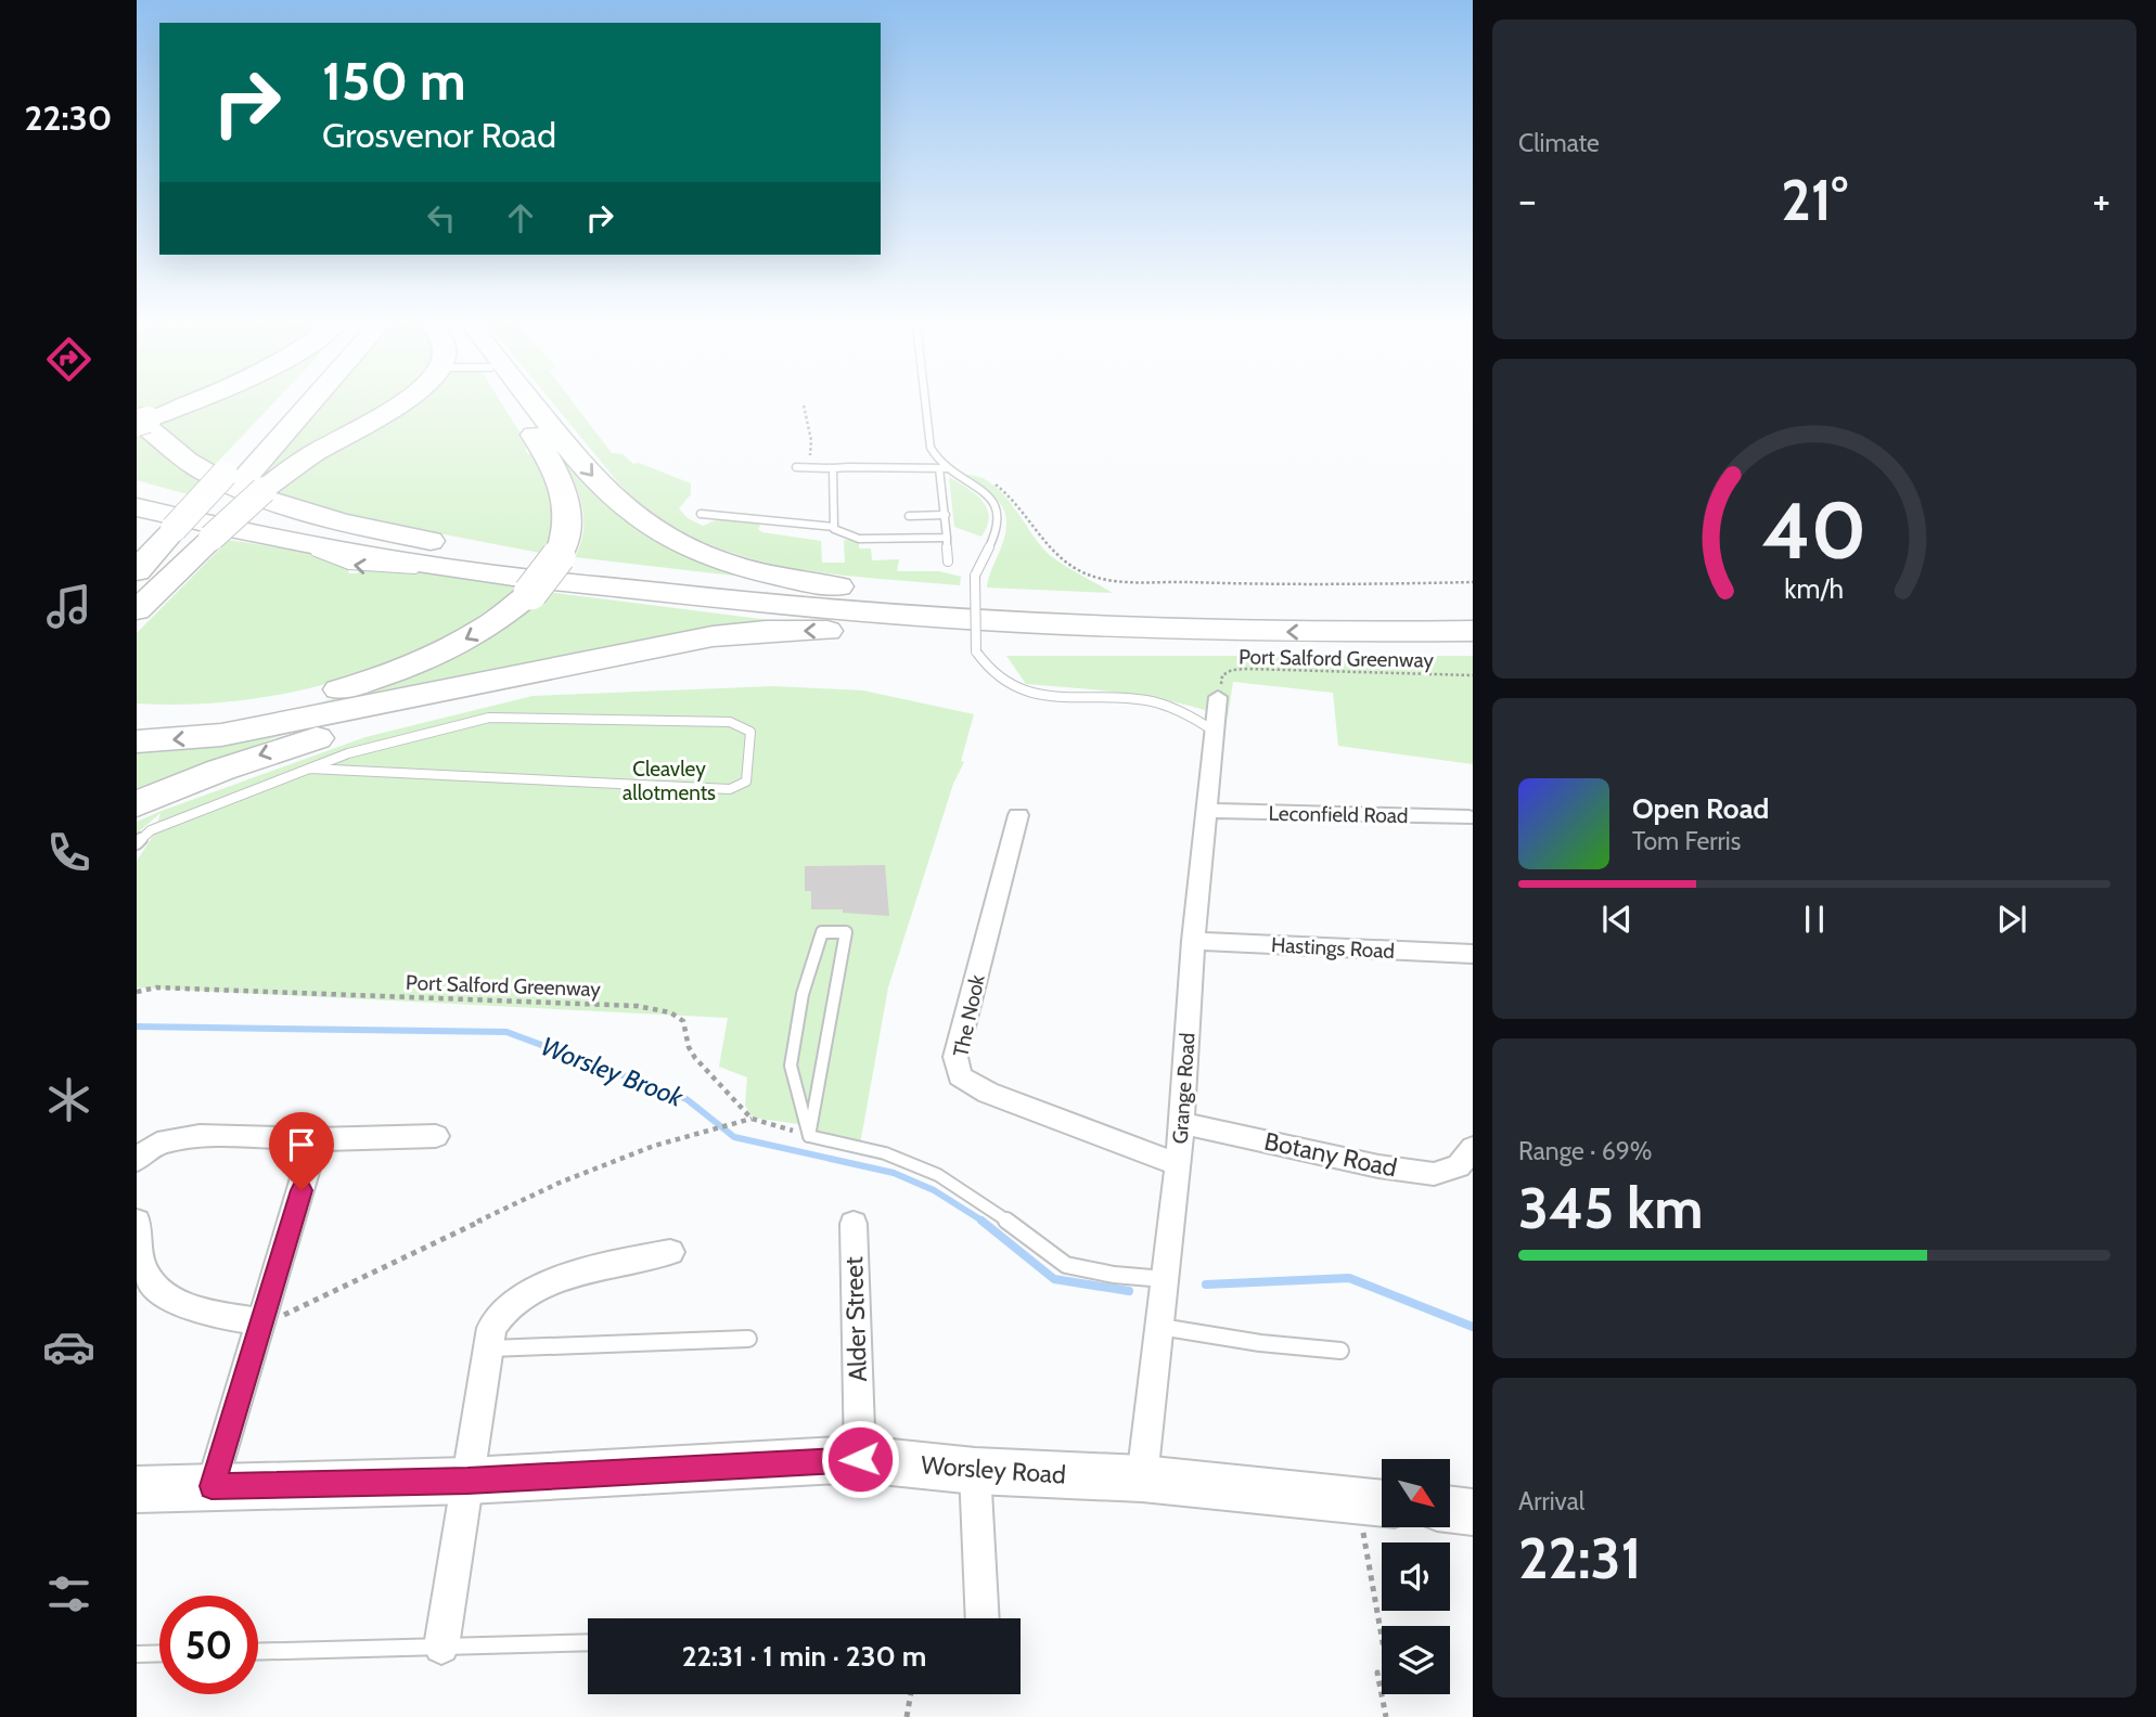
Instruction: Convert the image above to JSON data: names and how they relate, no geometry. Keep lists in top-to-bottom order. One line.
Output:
{"streets":{"main road":["Worsley Road"],"street":["Leconfield Road","Hastings Road","The Nook","Grange Road","Botany Road","Alder Street"],"path":["Port Salford Greenway"]},"crossings":[["Port Salford Greenway","Grange Road"],["Leconfield Road","Grange Road"],["Hastings Road","Grange Road"],["The Nook","Grange Road"],["Grange Road","Botany Road"],["Grange Road","Worsley Road"],["Alder Street","Worsley Road"]],"water":["Worsley Brook"],"parks":["Cleavley allotments"],"north":"bottom right","page":{"tabs":"22:30","tile":["Climate",["Range · 69%","345 km"],["Arrival","22:31"]],"turn":["150 m","Grosvenor Road"],"heat":["−","21°","+"],"song":["Open Road","Tom Ferris"],"limit":"50","trip":"22:31 · 1 min · 230 m","gauge":["40","km/h"]}}
